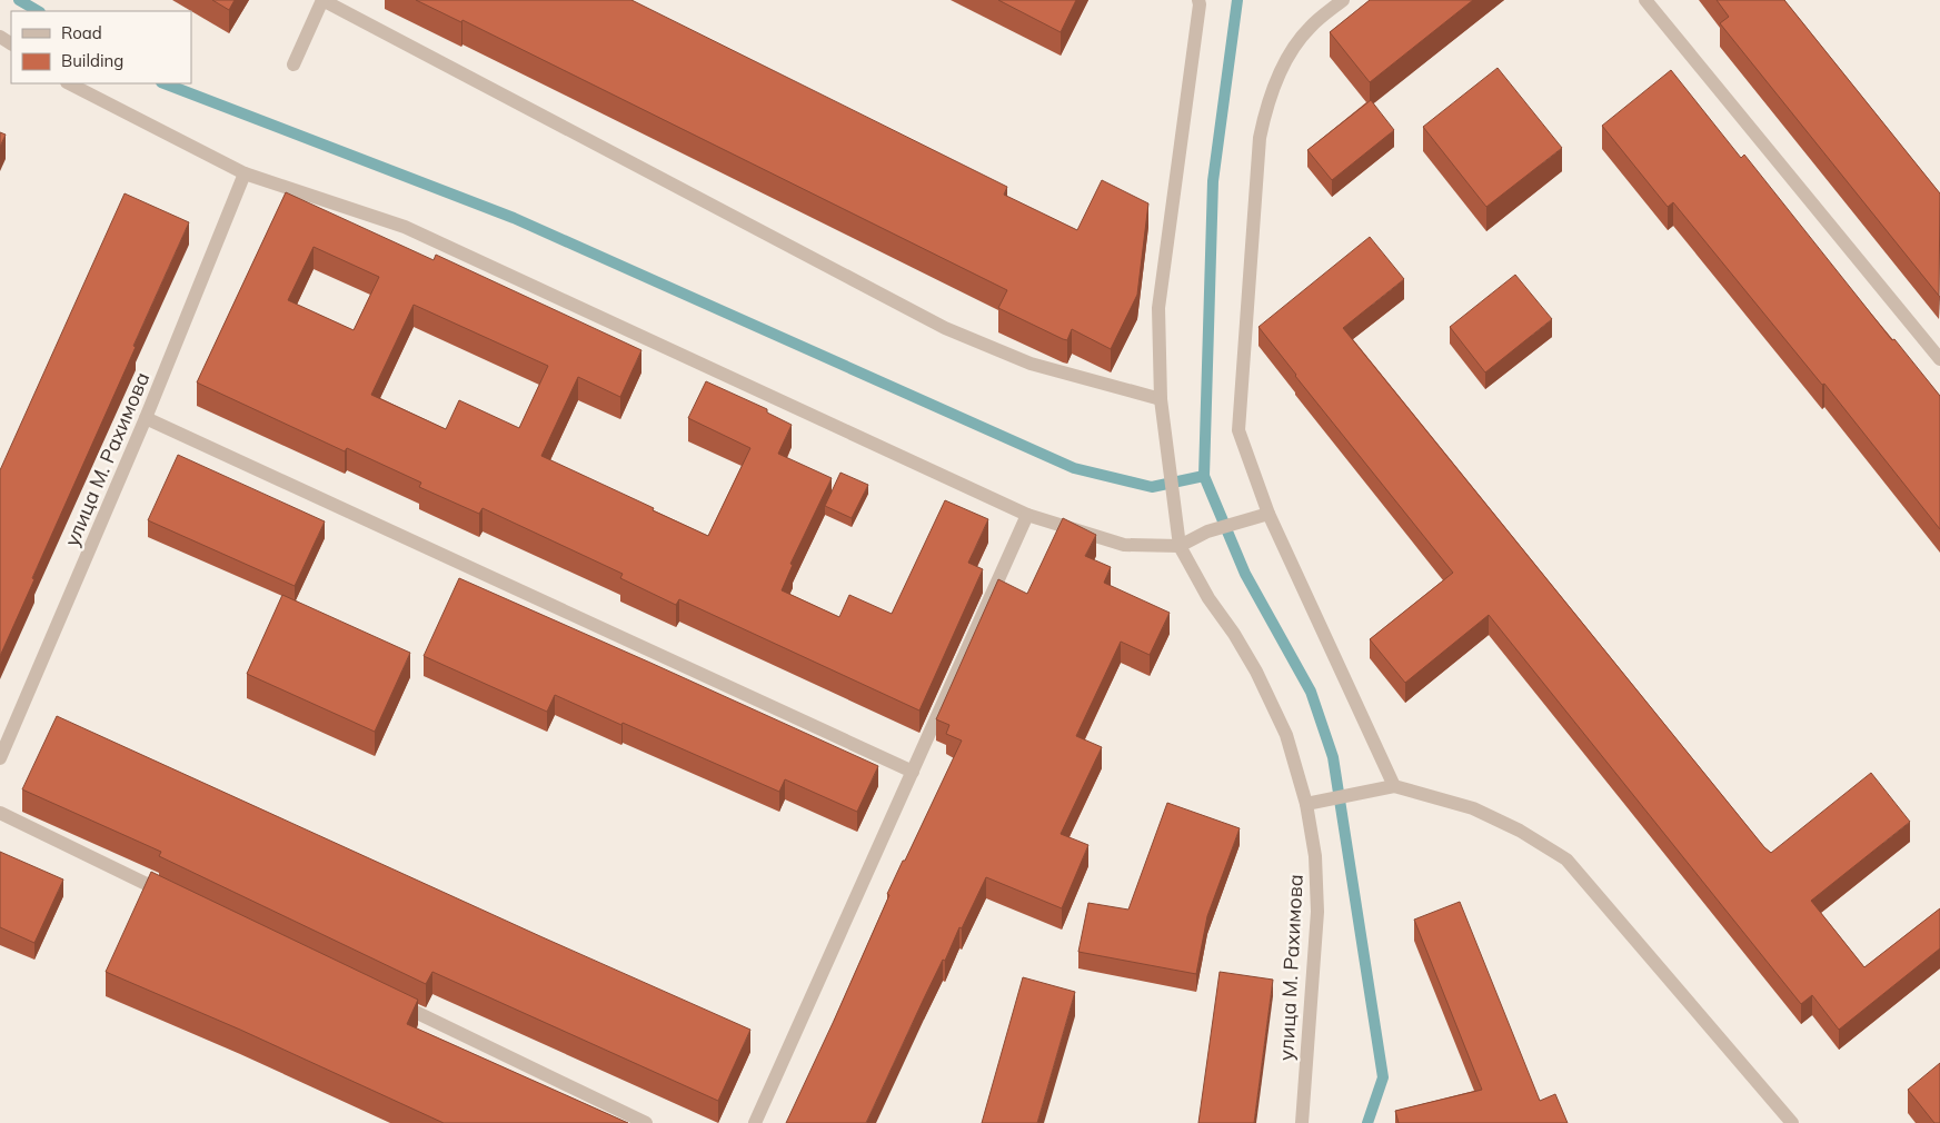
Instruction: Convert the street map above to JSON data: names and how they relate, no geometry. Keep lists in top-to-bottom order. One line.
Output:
{"streets":{"street":["улица М. Рахимова"]},"legend":["Road","Building"]}
